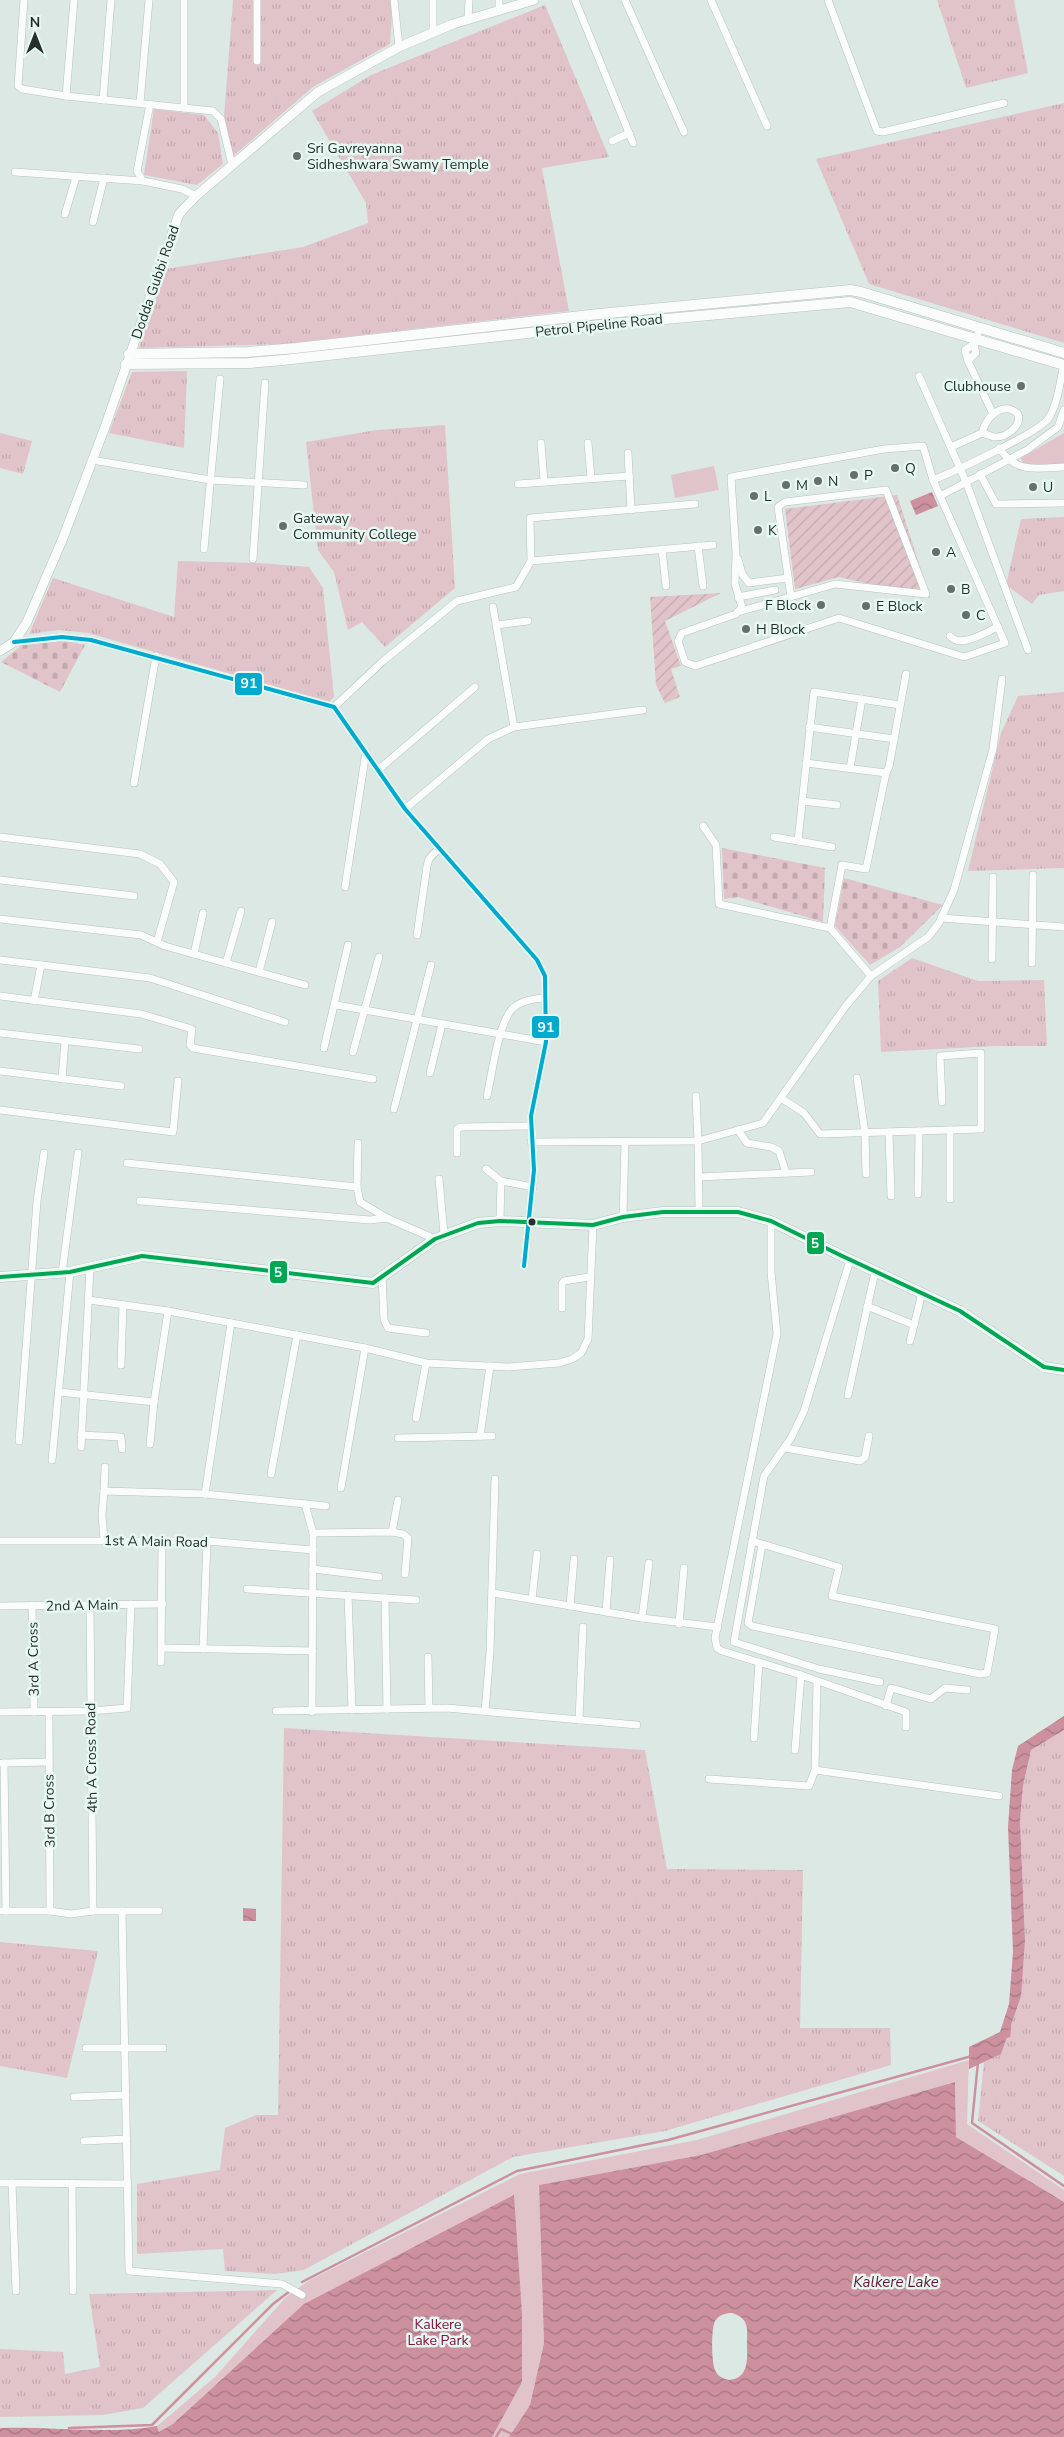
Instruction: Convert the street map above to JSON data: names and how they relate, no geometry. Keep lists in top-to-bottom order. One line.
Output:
{"streets":{"main road":["Petrol Pipeline Road"],"street":["Dodda Gubbi Road","1st A Main Road","2nd A Main","3rd A Cross","4th A Cross Road","3rd B Cross"]},"crossings":[["Dodda Gubbi Road","Petrol Pipeline Road"],["2nd A Main","3rd A Cross"],["2nd A Main","4th A Cross Road"]],"water":["Kalkere Lake"],"parks":["Kalkere Lake Park"],"places":["Sri Gavreyanna Sidheshwara Swamy Temple","Clubhouse","Q","P","N","M","U","L","Gateway Community College","K","A","B","F Block","E Block","C","H Block"],"lines":["transit line 91","transit line 5"],"north":"top"}
